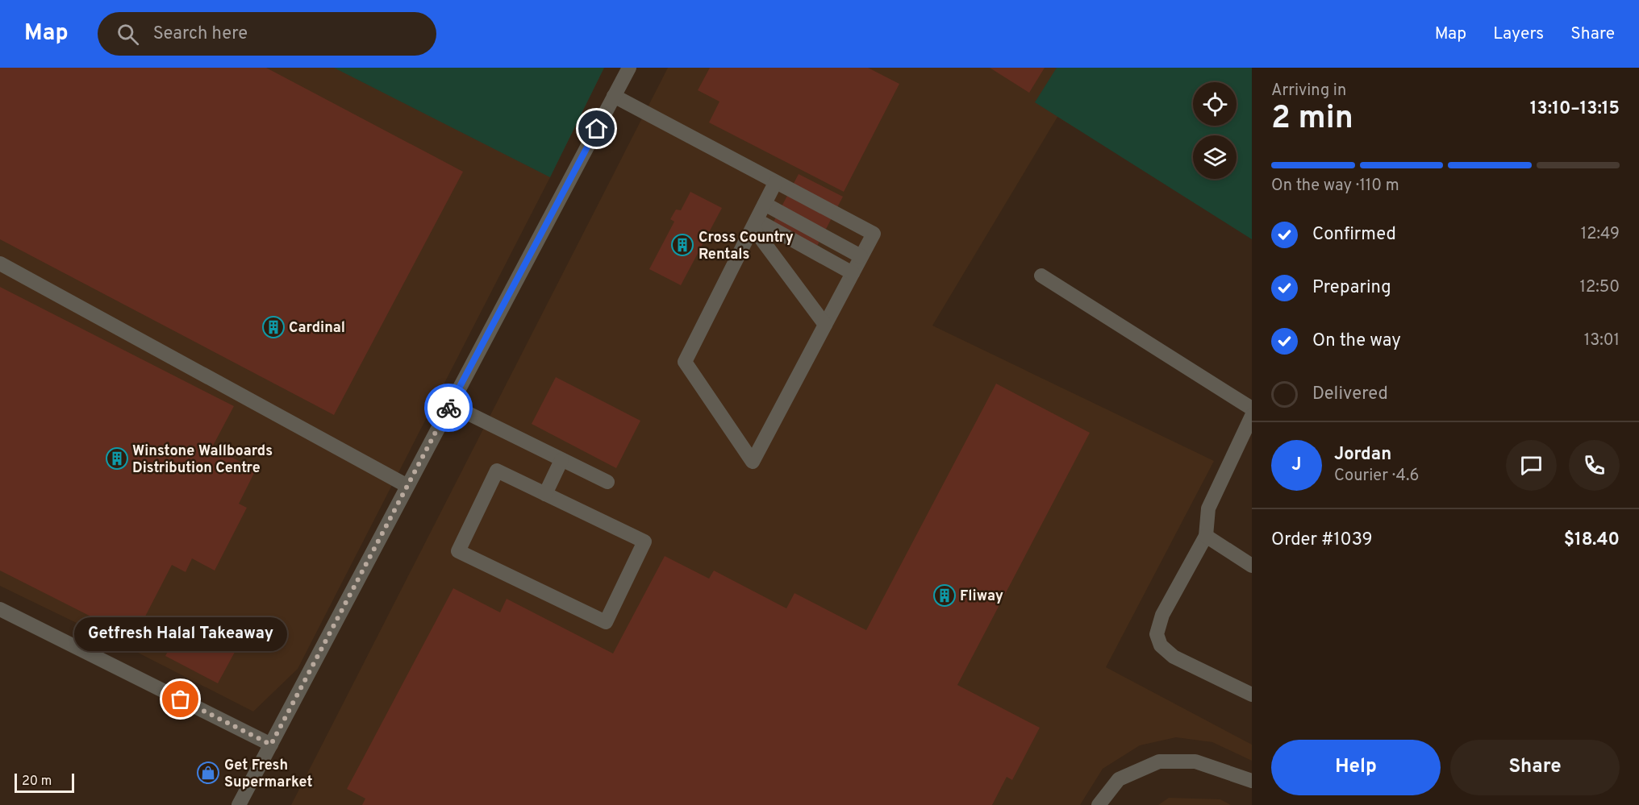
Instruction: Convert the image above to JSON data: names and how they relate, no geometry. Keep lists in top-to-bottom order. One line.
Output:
{"places":{"building":["Cross Country Rentals","Cardinal","Winstone Wallboards Distribution Centre","Fliway"],"other":["Getfresh Halal Takeaway"],"shop":["Get Fresh Supermarket"]},"scale_bar":"20 m","page":{"header":"Map","search":"Search here","nav":["Map","Layers","Share"],"heading":["2 min","Arriving in","13:10–13:15"],"panel":["Jordan","Courier · 4.6","Order #1039","$18.40"],"bar":"On the way · 110 m","list":[["Confirmed","12:49"],["Preparing","12:50"],["On the way","13:01"],"Delivered"],"round":"J","bubble":"Getfresh Halal Takeaway","buttons":["Help","Share"],"scale":"20 m"}}
